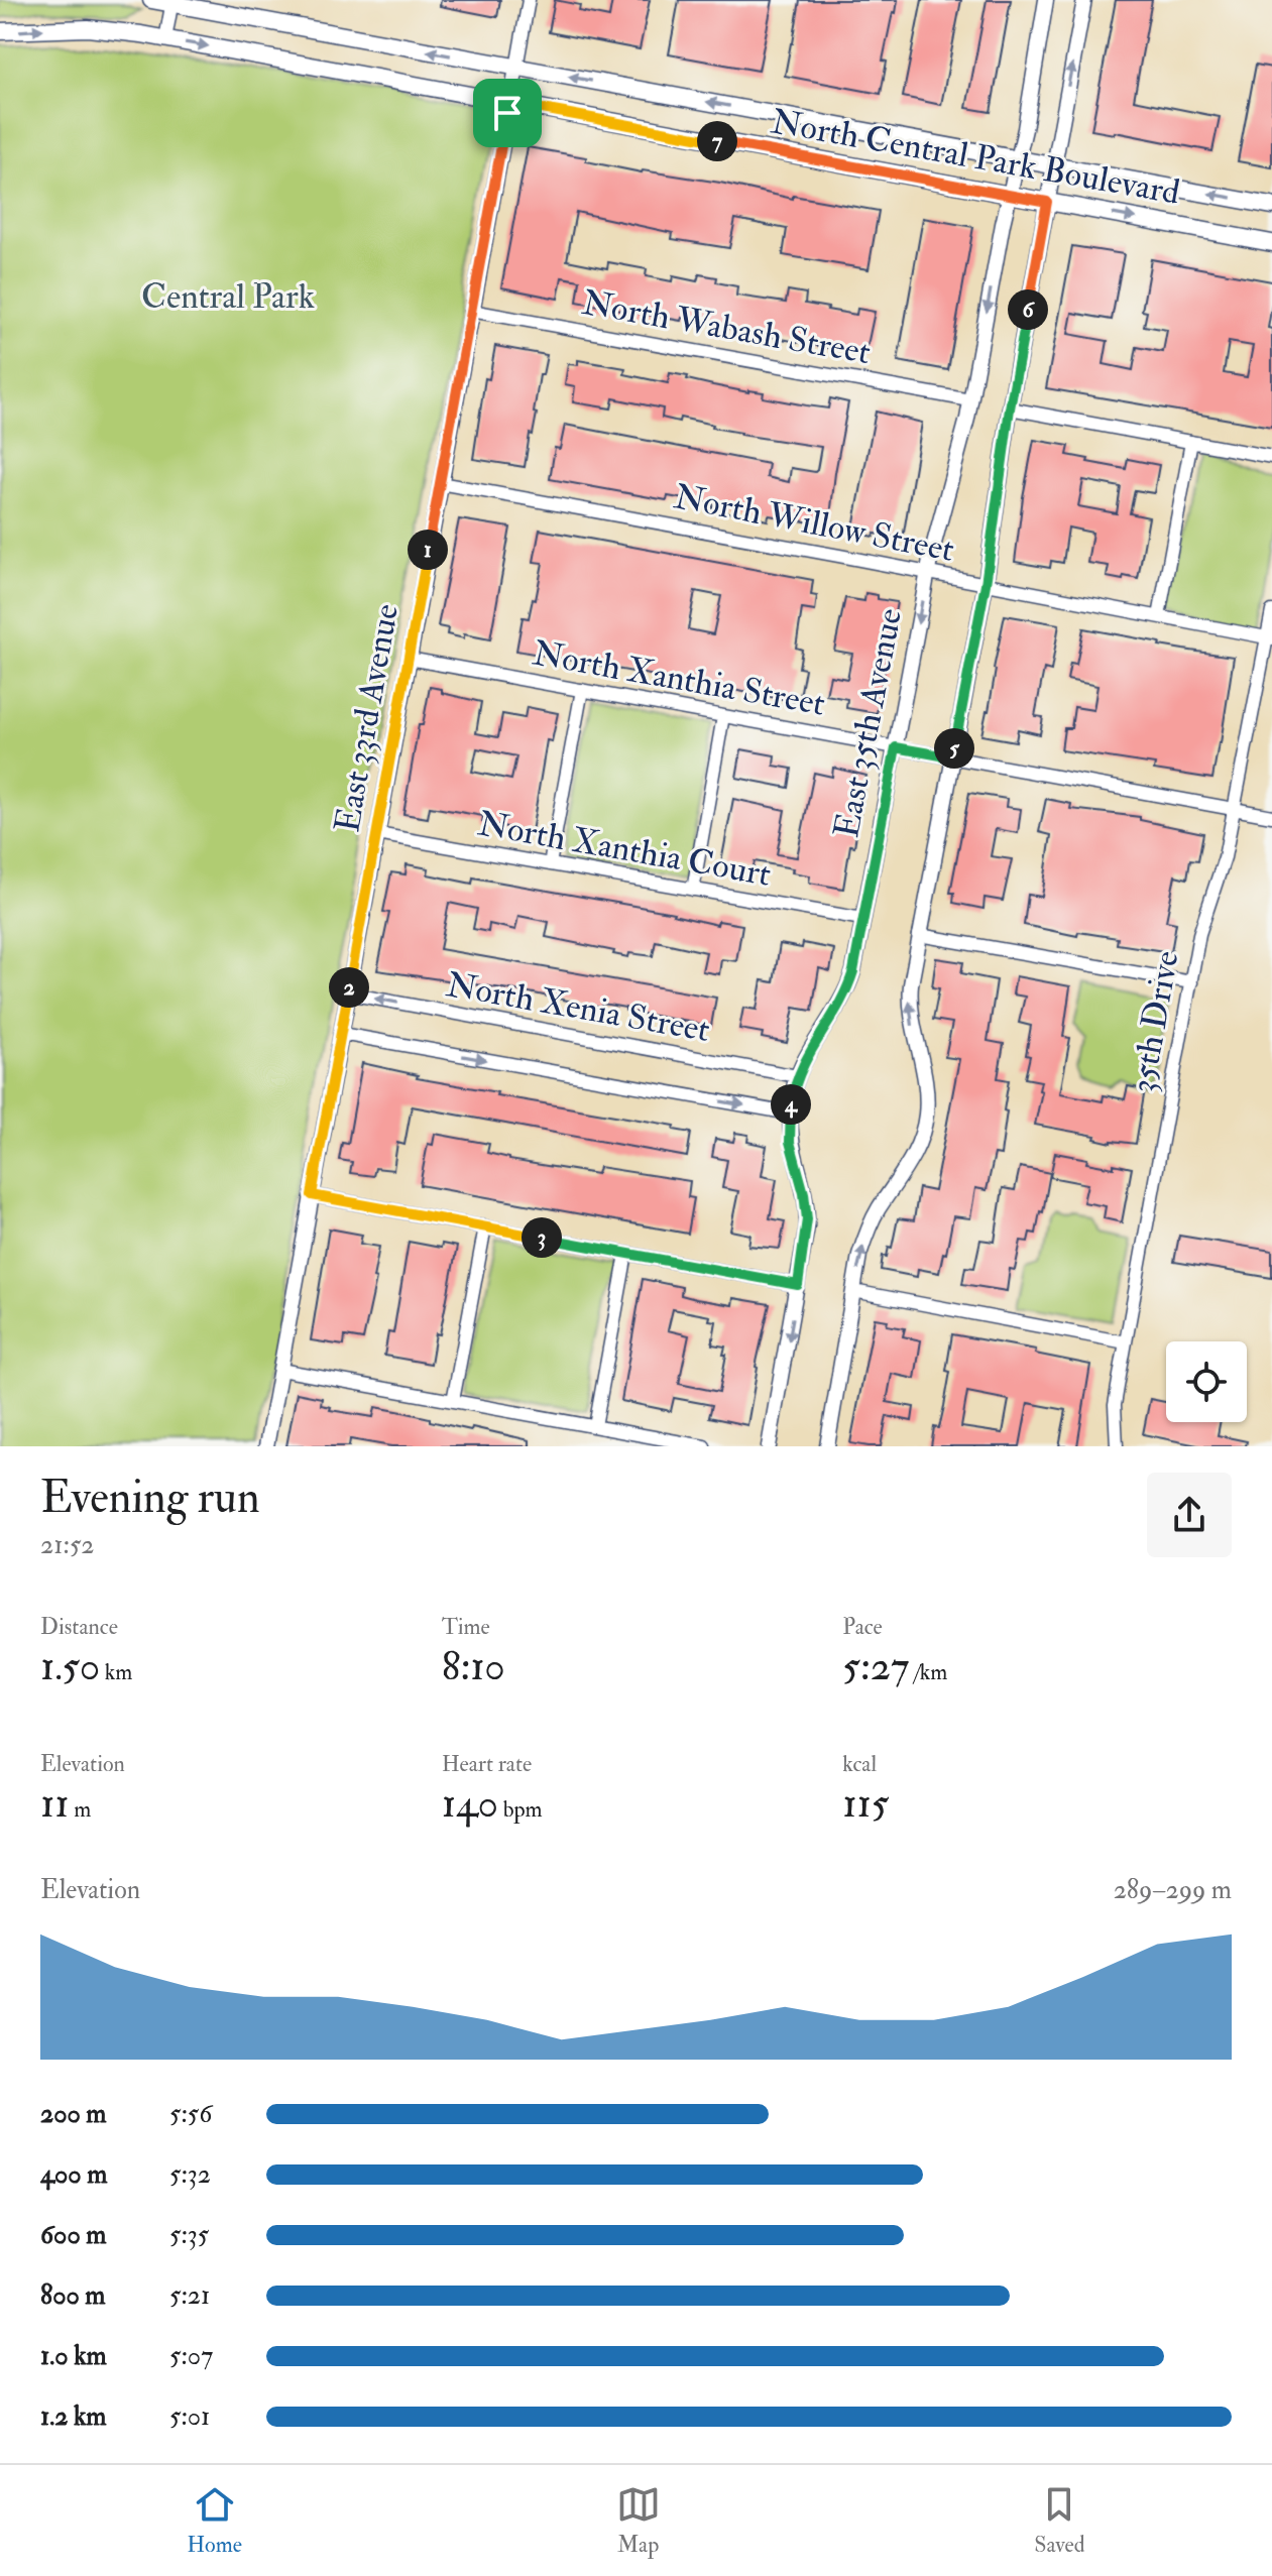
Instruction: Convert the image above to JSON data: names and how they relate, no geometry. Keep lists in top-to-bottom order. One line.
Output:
{"streets":{"main road":["North Central Park Boulevard"],"street":["North Wabash Street","North Willow Street","North Xanthia Street","East 33rd Avenue","East 35th Avenue","North Xanthia Court","North Xenia Street","35th Drive"]},"crossings":[["North Central Park Boulevard","East 33rd Avenue"],["North Central Park Boulevard","East 35th Avenue"],["North Wabash Street","East 33rd Avenue"],["North Wabash Street","East 35th Avenue"],["North Willow Street","East 33rd Avenue"],["North Willow Street","East 35th Avenue"],["North Willow Street","35th Drive"],["North Xanthia Street","East 33rd Avenue"],["North Xanthia Street","East 35th Avenue"],["North Xanthia Street","35th Drive"],["East 33rd Avenue","North Xanthia Court"],["East 33rd Avenue","North Xenia Street"],["East 35th Avenue","North Xanthia Court"],["East 35th Avenue","North Xenia Street"]],"parks":["Central Park"],"page":{"pins":["7","6","1","5","2","4","3"],"heading":["Evening run","21:52"],"stats":[["Distance","1.50 km"],["Time","8:10"],["Pace","5:27 /km"],["Elevation","11 m"],["Heart rate","140 bpm"],["kcal","115"]],"chart":["Elevation","289–299 m"],"list":[{"name":"200 m","note":"5:56"},{"name":"400 m","note":"5:32"},{"name":"600 m","note":"5:35"},{"name":"800 m","note":"5:21"},{"name":"1.0 km","note":"5:07"},{"name":"1.2 km","note":"5:01"}],"tabs":["Home","Map","Saved"]}}
